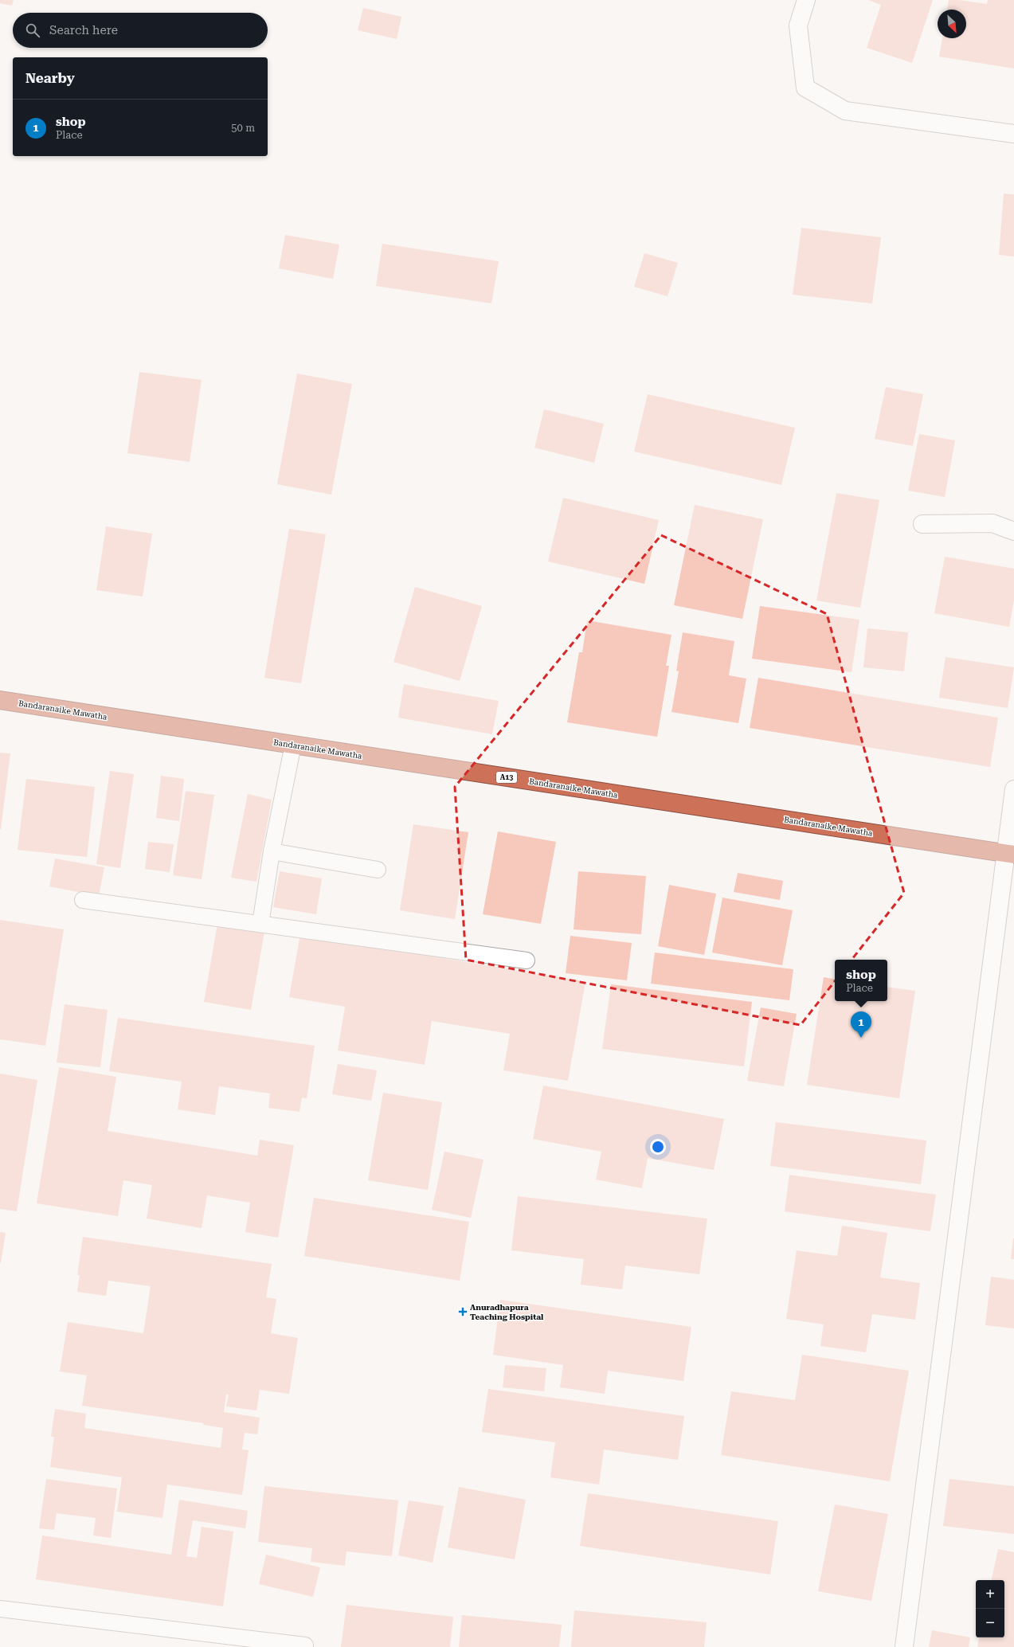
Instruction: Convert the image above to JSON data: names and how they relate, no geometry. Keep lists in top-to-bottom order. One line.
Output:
{"streets":{"highway":["Bandaranaike Mawatha","A13"]},"places":{"health":["Anuradhapura Teaching Hospital"]},"north":"bottom right","page":{"search":"Search here","heading":"Nearby","list":[{"mark":"1","name":"shop","note":"Place","value":"50 m"}],"popup":["shop","Place"],"pins":"1","map_buttons":["+","−"]}}
